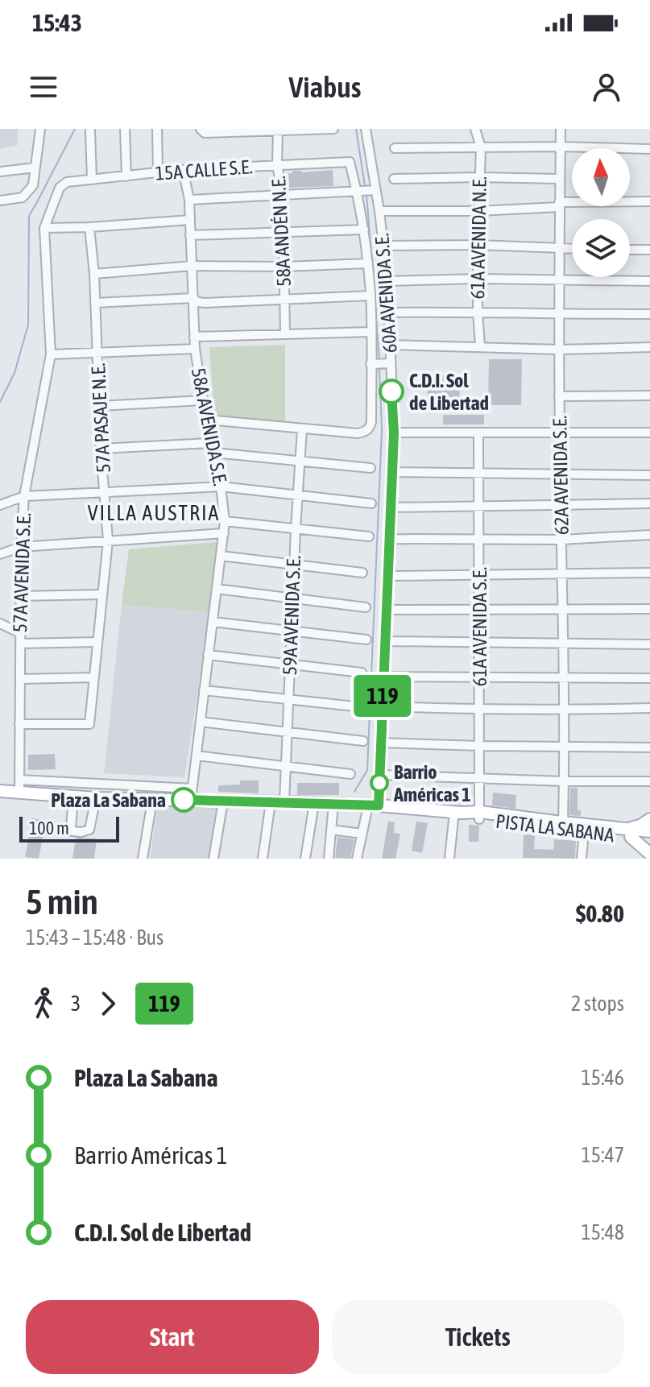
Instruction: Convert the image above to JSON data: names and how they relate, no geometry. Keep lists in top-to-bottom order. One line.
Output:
{"streets":{"main road":["PISTA LA SABANA"],"street":["15A CALLE S.E.","58A ANDÉN N.E.","61A AVENIDA N.E.","60A AVENIDA S.E.","57A PASAJE N.E.","58A AVENIDA S.E.","62A AVENIDA S.E.","57A AVENIDA S.E.","59A AVENIDA S.E.","61A AVENIDA S.E."]},"crossings":[["15A CALLE S.E.","58A ANDÉN N.E."],["15A CALLE S.E.","60A AVENIDA S.E."],["15A CALLE S.E.","58A AVENIDA S.E."],["15A CALLE S.E.","57A AVENIDA S.E."],["60A AVENIDA S.E.","PISTA LA SABANA"],["57A PASAJE N.E.","57A AVENIDA S.E."],["58A AVENIDA S.E.","PISTA LA SABANA"],["62A AVENIDA S.E.","PISTA LA SABANA"],["57A AVENIDA S.E.","PISTA LA SABANA"],["59A AVENIDA S.E.","PISTA LA SABANA"],["61A AVENIDA S.E.","PISTA LA SABANA"]],"districts":["VILLA AUSTRIA"],"places":["C.D.I. Sol de Libertad","Barrio Américas 1","Plaza La Sabana"],"lines":["bus line 119"],"scale_bar":"100 m","north":"top","page":{"status":"15:43","header":"Viabus","on_map":"119","scale":"100 m","heading":["5 min","15:43 – 15:48 · Bus","$0.80"],"legs":["3","119","2 stops"],"list":[{"name":"Plaza La Sabana","value":"15:46"},{"name":"Barrio Américas 1","value":"15:47"},{"name":"C.D.I. Sol de Libertad","value":"15:48"}],"buttons":["Start","Tickets"]}}
